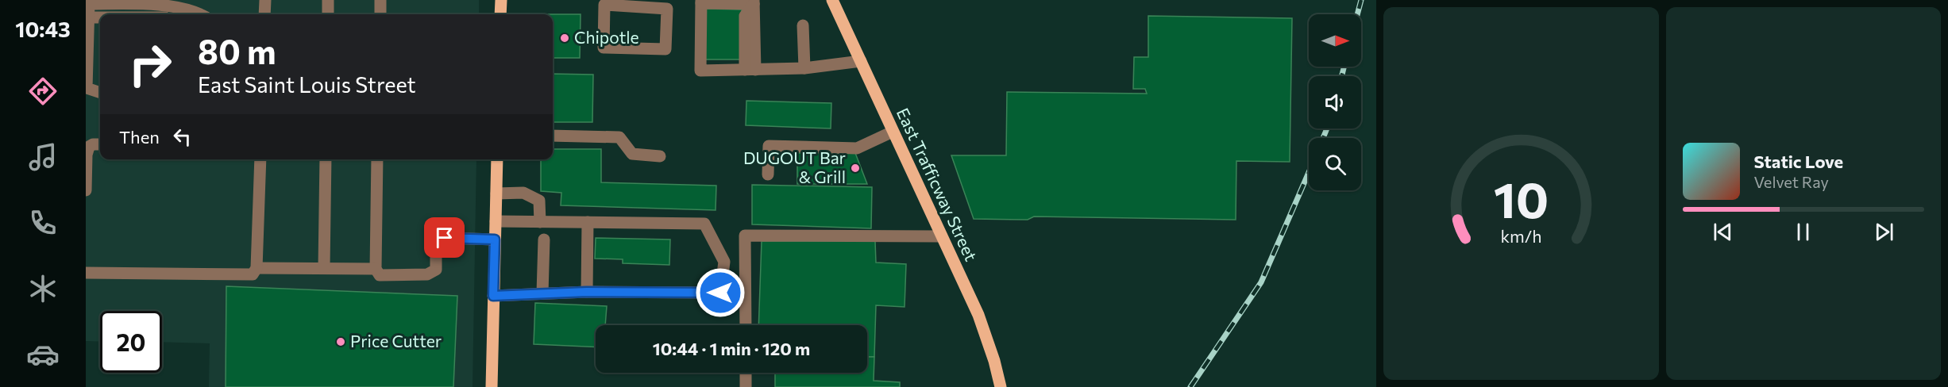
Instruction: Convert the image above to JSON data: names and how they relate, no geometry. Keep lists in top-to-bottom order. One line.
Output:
{"streets":{"main road":["East Trafficway Street"]},"places":["Chipotle","DUGOUT Bar & Grill","Price Cutter"],"north":"right","page":{"tabs":"10:43","turn":["80 m","East Saint Louis Street"],"then":"Then","song":["Static Love","Velvet Ray"],"limit":"20","trip":"10:44 · 1 min · 120 m","gauge":["10","km/h"]}}
